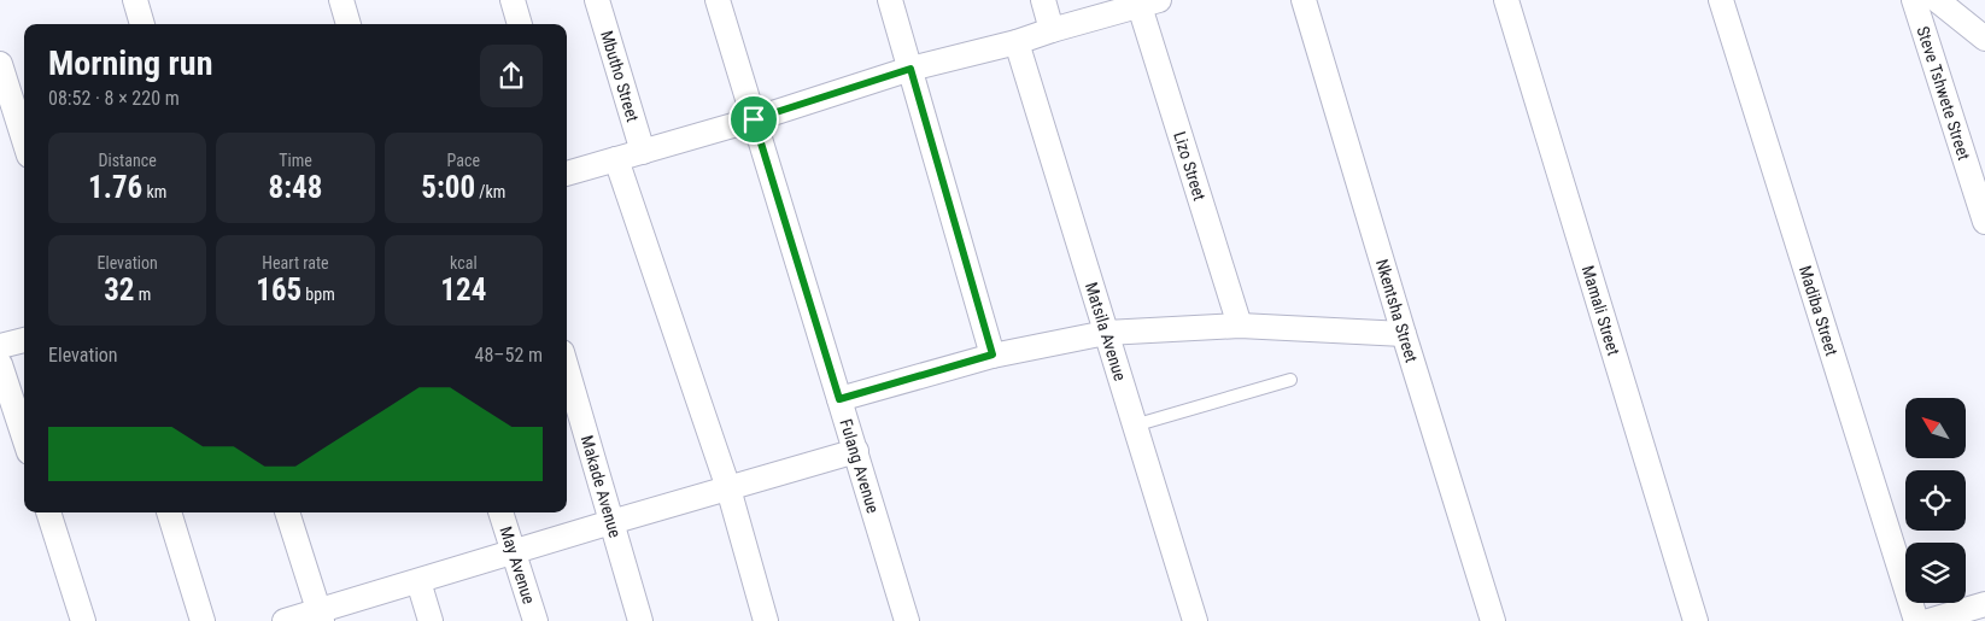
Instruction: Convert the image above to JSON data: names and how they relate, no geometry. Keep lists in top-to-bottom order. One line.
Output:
{"streets":{"street":["Mbutho Street","Steve Tshwete Street","Lizo Street","Nkentsha Street","Mamali Street","Madiba Street","Matsila Avenue","Fulang Avenue","Makade Avenue","May Avenue"]},"north":"top left","page":{"heading":["Morning run","08:52 · 8 × 220 m"],"stats":[["Distance","1.76 km"],["Time","8:48"],["Pace","5:00 /km"],["Elevation","32 m"],["Heart rate","165 bpm"],["kcal","124"]],"chart":["Elevation","48–52 m"]}}
